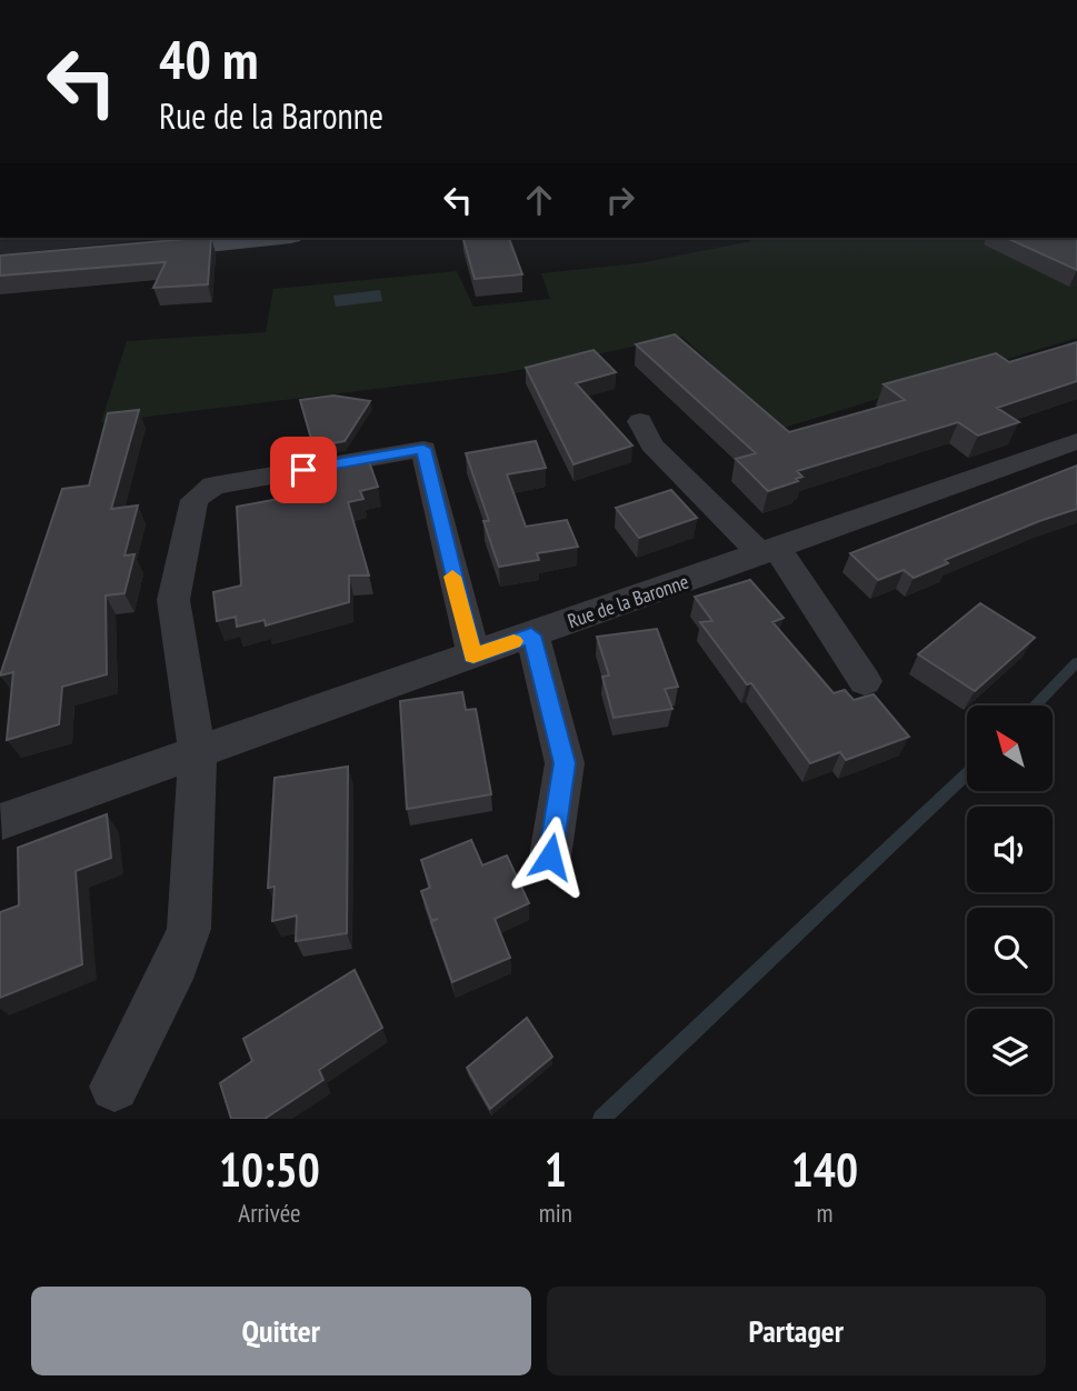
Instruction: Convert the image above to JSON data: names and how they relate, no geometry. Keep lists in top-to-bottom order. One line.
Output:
{"streets":{"street":["Rue de la Baronne"]},"north":"top left","page":{"turn":["40 m","Rue de la Baronne"],"eta":["10:50","Arrivée","1","min","140","m"],"buttons":["Quitter","Partager"]}}
